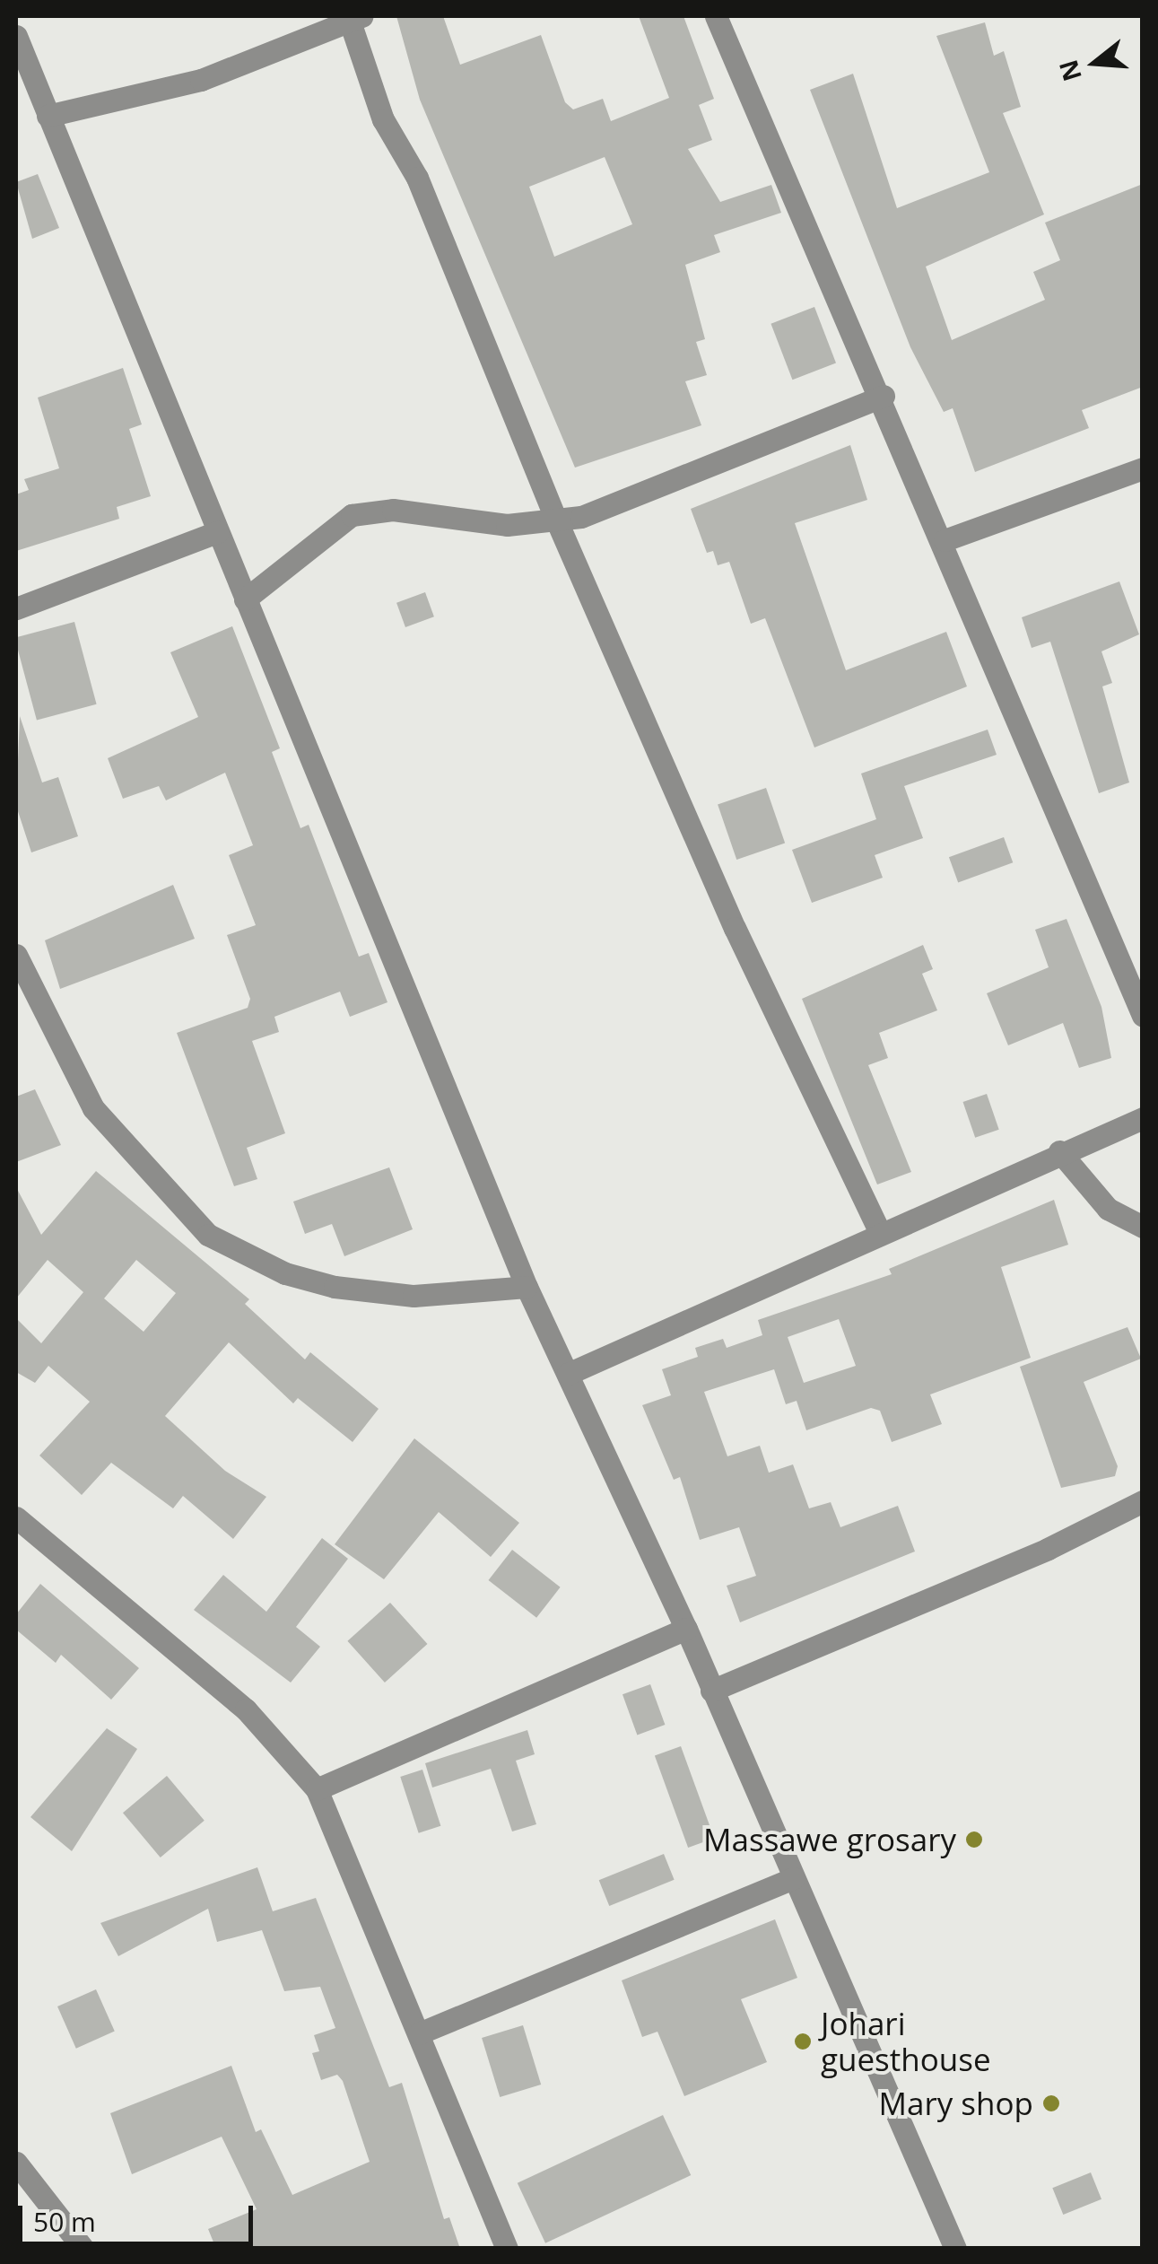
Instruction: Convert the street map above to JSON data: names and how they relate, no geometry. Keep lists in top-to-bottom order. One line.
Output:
{"places":["Massawe grosary","Johari guesthouse","Mary shop"],"scale_bar":"50 m","north":"left"}
